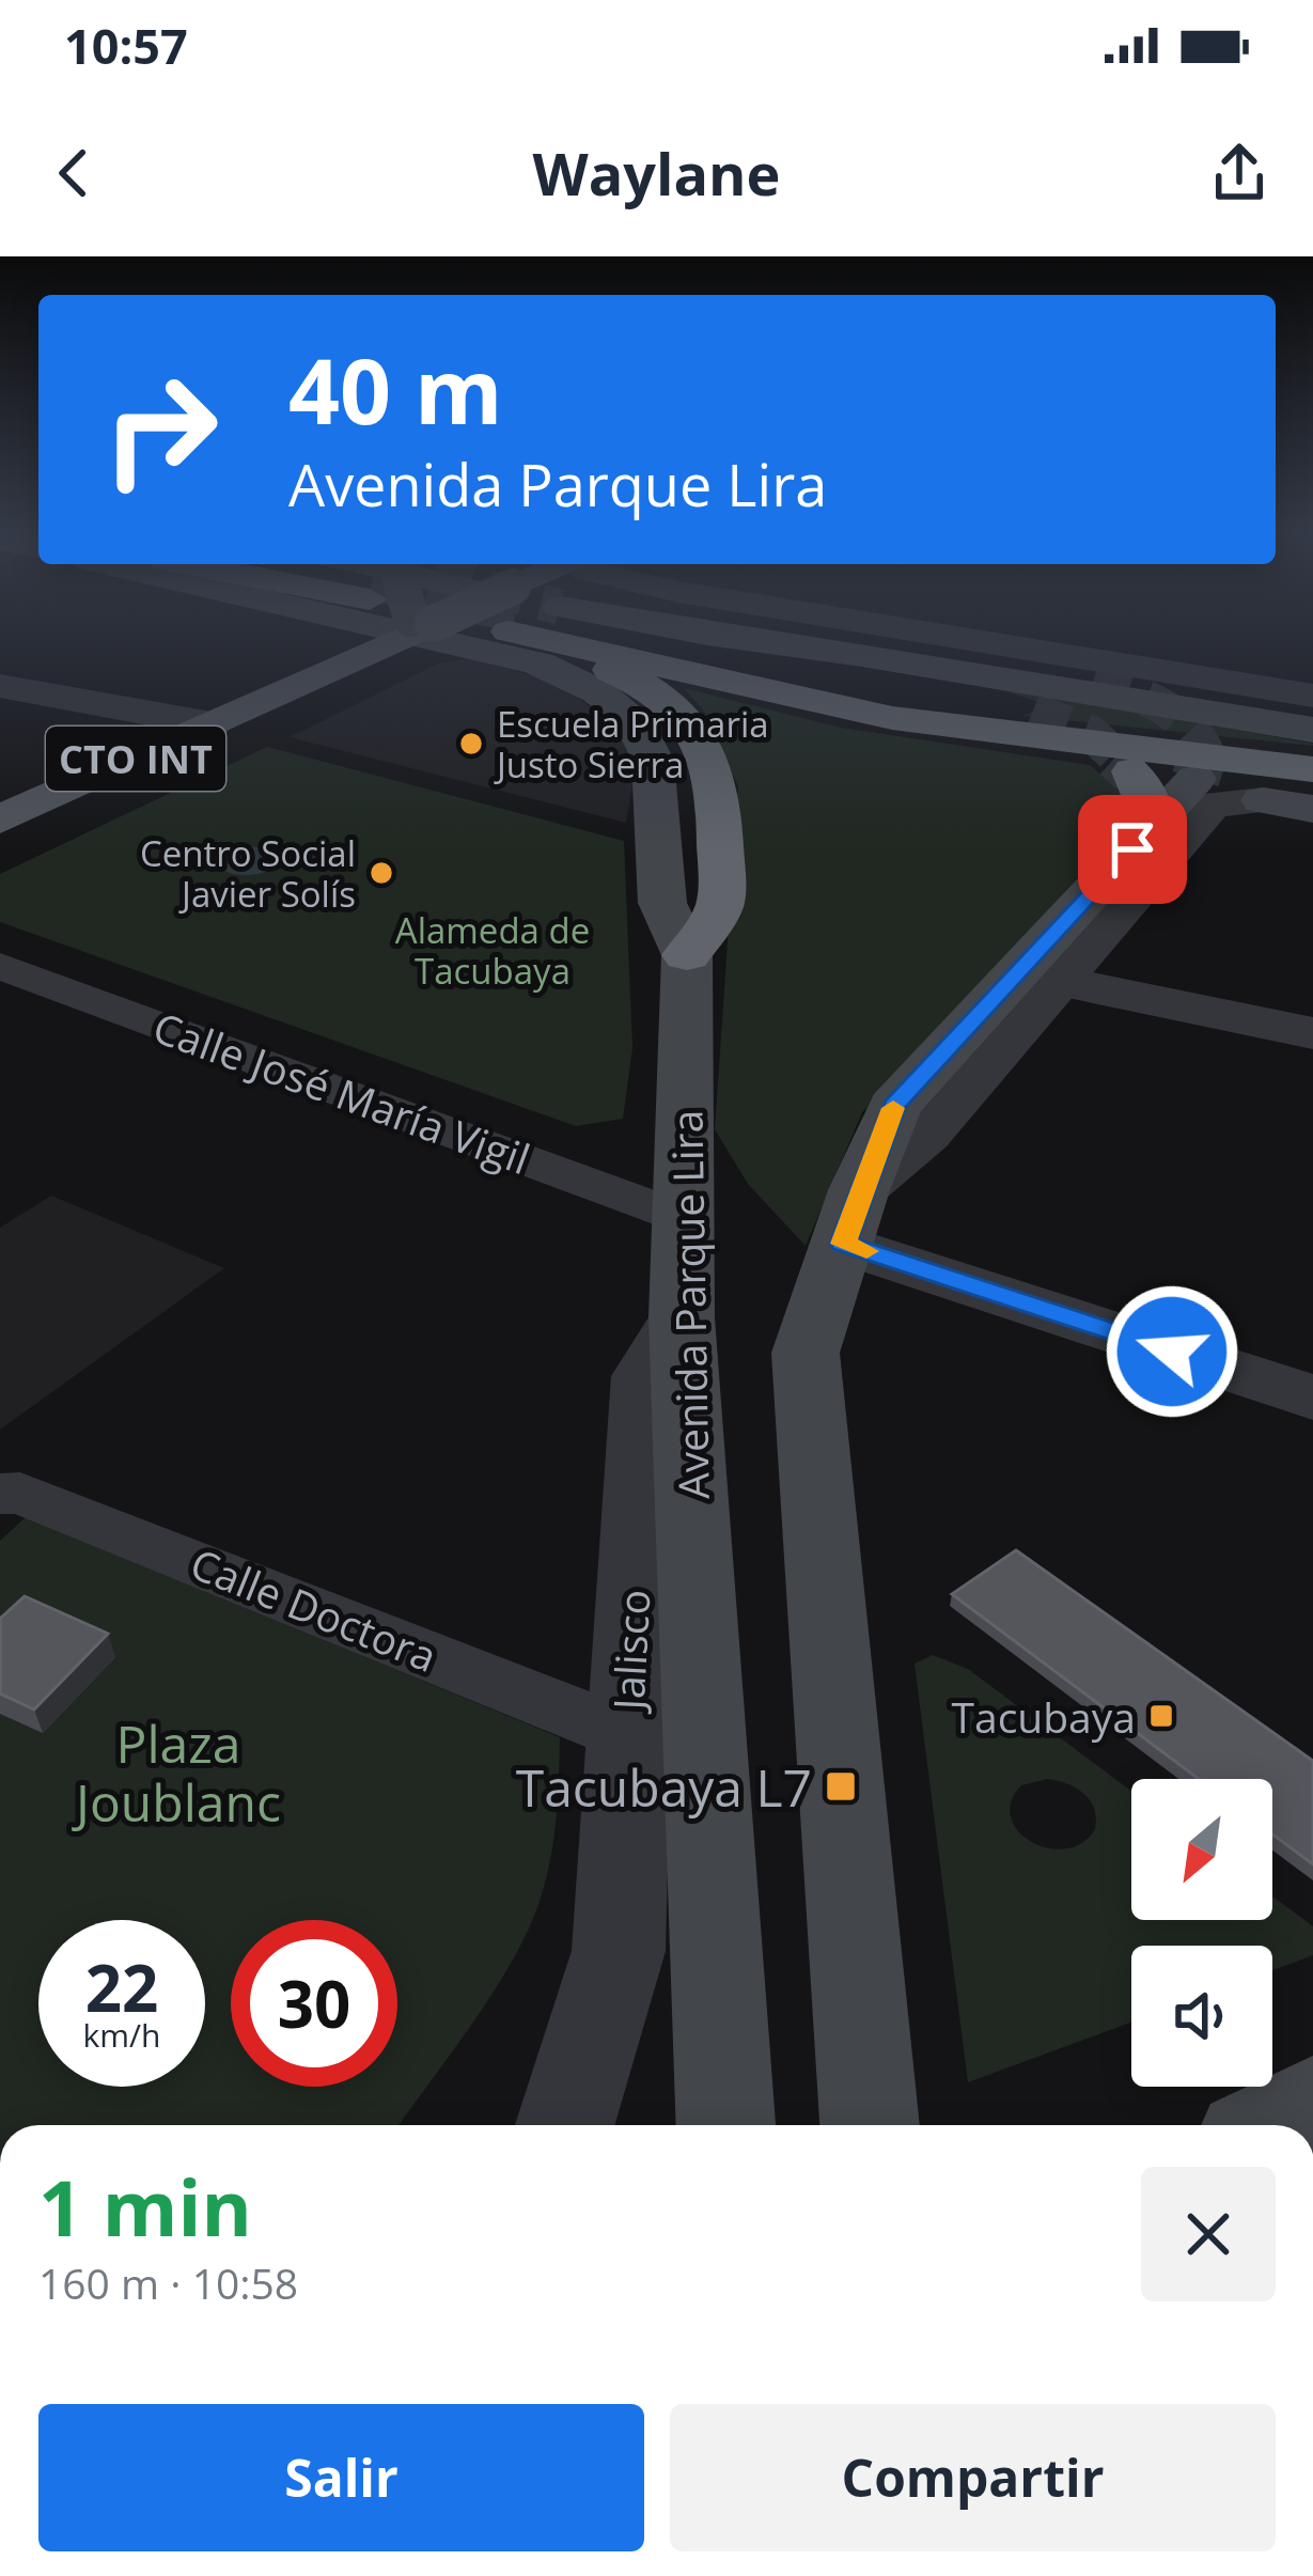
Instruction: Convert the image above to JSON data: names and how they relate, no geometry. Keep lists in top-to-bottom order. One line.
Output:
{"streets":{"main road":["CTO INT","Avenida Parque Lira"],"street":["Calle José María Vigil","Calle Doctora","Jalisco"]},"crossings":[["Calle José María Vigil","Avenida Parque Lira"],["Avenida Parque Lira","Jalisco"],["Calle Doctora","Jalisco"]],"parks":["Alameda de Tacubaya","Plaza Joublanc"],"places":{"other":["Escuela Primaria Justo Sierra","Centro Social Javier Solís"],"transit":["Tacubaya","Tacubaya L7"]},"north":"bottom left","page":{"status":"10:57","header":"Waylane","turn":["40 m","Avenida Parque Lira"],"speed":"22 km/h","limit":"30","heading":["1 min","160 m · 10:58"],"buttons":["Salir","Compartir"]}}
